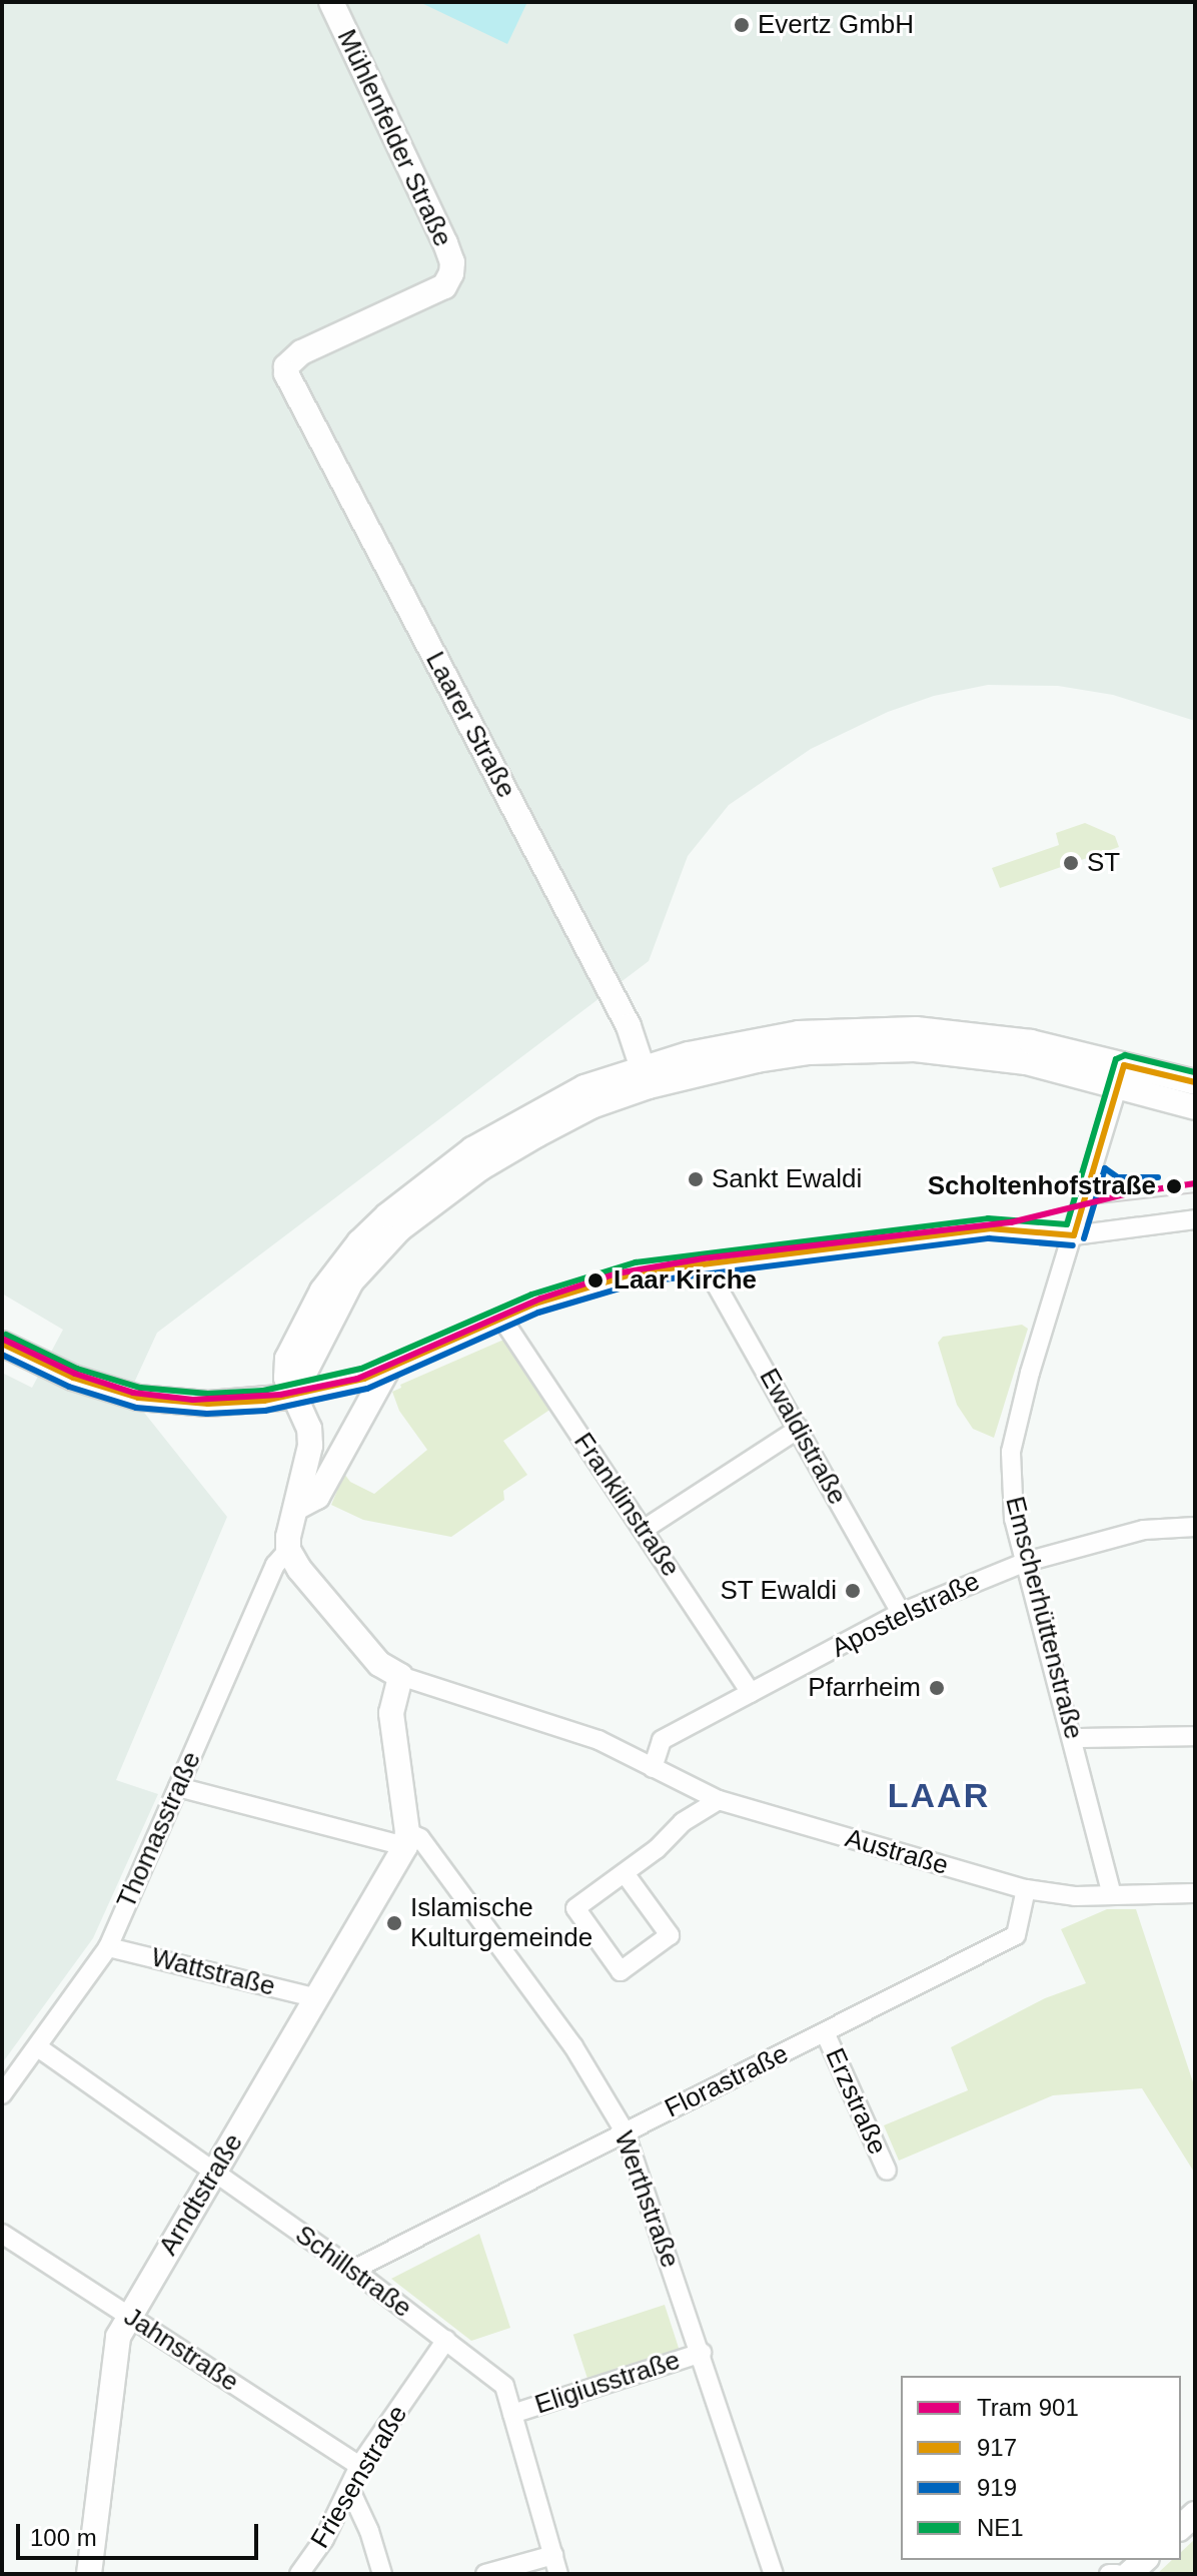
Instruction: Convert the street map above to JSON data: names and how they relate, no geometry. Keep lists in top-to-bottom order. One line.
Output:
{"streets":{"street":["Mühlenfelder Straße","Laarer Straße","Ewaldistraße","Franklinstraße","Apostelstraße","Emscherhüttenstraße","Thomasstraße","Austraße","Wattstraße","Florastraße","Erzstraße","Arndtstraße","Werthstraße","Schillstraße","Jahnstraße","Eligiusstraße","Friesenstraße"]},"crossings":[["Mühlenfelder Straße","Laarer Straße"],["Ewaldistraße","Apostelstraße"],["Franklinstraße","Apostelstraße"],["Apostelstraße","Emscherhüttenstraße"],["Apostelstraße","Austraße"],["Emscherhüttenstraße","Austraße"],["Thomasstraße","Wattstraße"],["Thomasstraße","Schillstraße"],["Austraße","Florastraße"],["Wattstraße","Arndtstraße"],["Florastraße","Erzstraße"],["Florastraße","Werthstraße"],["Florastraße","Schillstraße"],["Arndtstraße","Werthstraße"],["Arndtstraße","Schillstraße"],["Arndtstraße","Jahnstraße"],["Werthstraße","Eligiusstraße"],["Schillstraße","Eligiusstraße"],["Schillstraße","Friesenstraße"],["Jahnstraße","Friesenstraße"]],"districts":["LAAR"],"places":["Evertz GmbH","ST","Sankt Ewaldi","Scholtenhofstraße","Laar Kirche","ST Ewaldi","Pfarrheim","Islamische Kulturgemeinde"],"lines":["transit line NE1","transit line 917","transit line 919","tram line 901"],"legend":["Tram 901","917","919","NE1"],"scale_bar":"100 m"}
